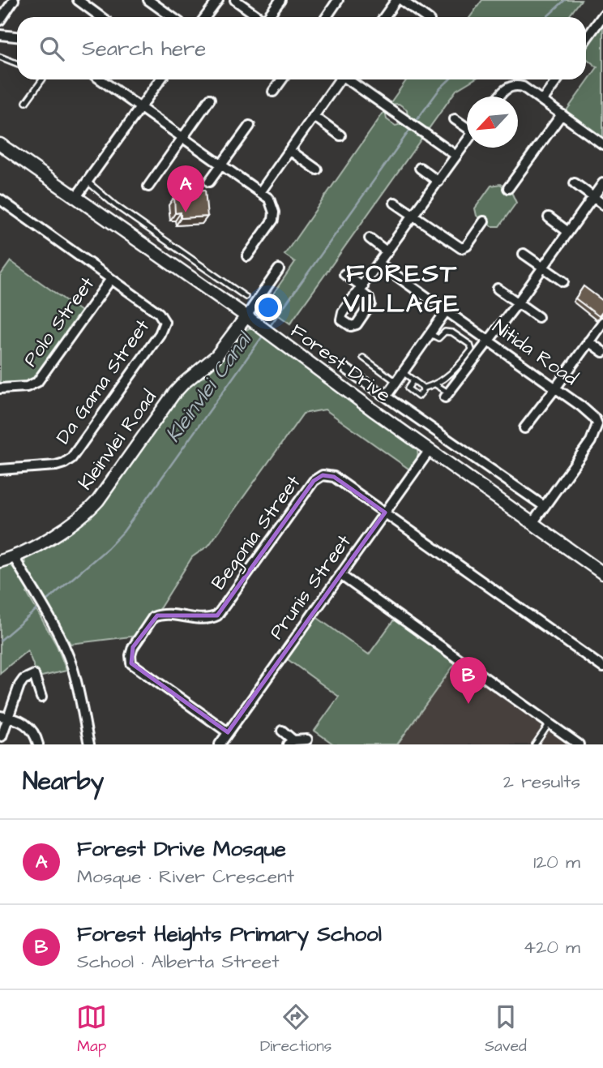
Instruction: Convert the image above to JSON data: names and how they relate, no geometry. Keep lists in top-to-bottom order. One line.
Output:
{"streets":{"street":["Polo Street","Nitida Road","Forest Drive","Da Gama Street","Kleinvlei Road","Begonia Street","Prunis Street"]},"crossings":[["Polo Street","Da Gama Street"],["Nitida Road","Forest Drive"],["Forest Drive","Kleinvlei Road"],["Forest Drive","Prunis Street"],["Begonia Street","Prunis Street"]],"districts":["FOREST VILLAGE"],"water":["Kleinvlei Canal"],"north":"bottom left","page":{"search":"Search here","pins":["A","B"],"heading":["Nearby","2 results"],"list":[{"mark":"A","name":"Forest Drive Mosque","note":"Mosque · River Crescent","value":"120 m"},{"mark":"B","name":"Forest Heights Primary School","note":"School · Alberta Street","value":"420 m"}],"nav":["Map","Directions","Saved"]}}
